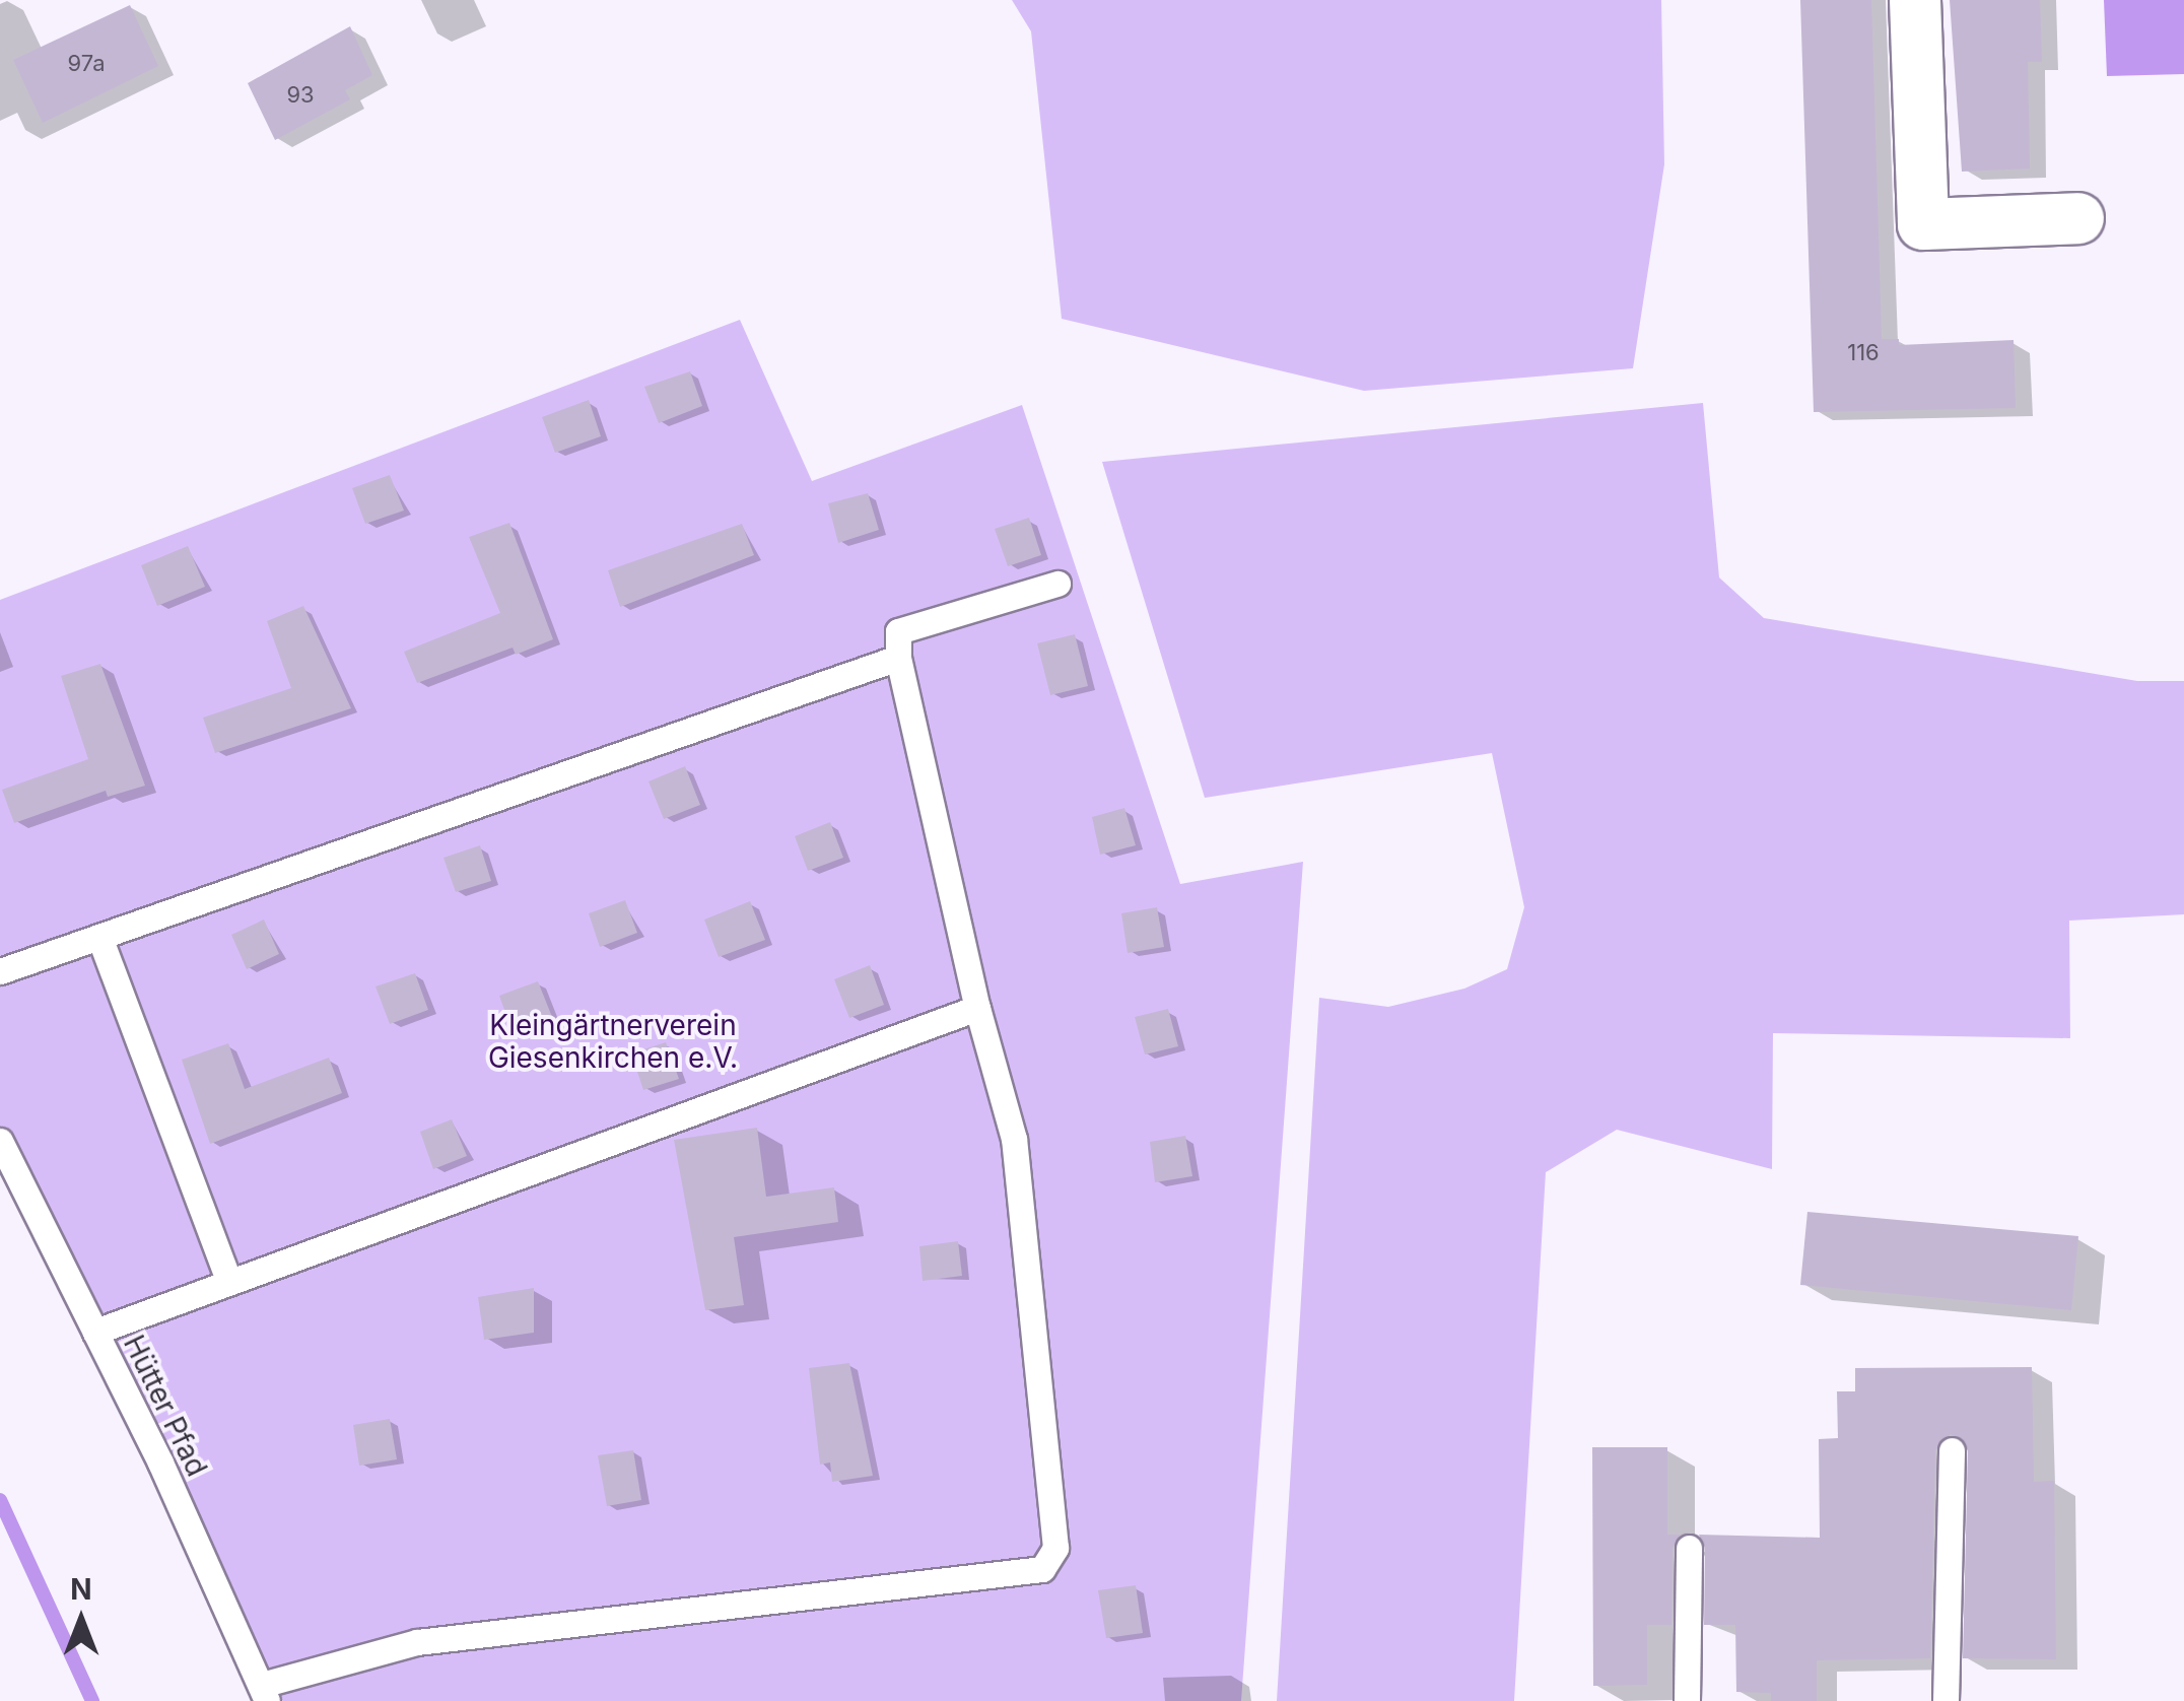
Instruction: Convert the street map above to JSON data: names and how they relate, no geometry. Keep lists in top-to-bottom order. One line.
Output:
{"streets":{"lane":["Hütter Pfad"]},"parks":["Kleingärtnerverein Giesenkirchen e.V."],"house_numbers":["97a","93","116"],"north":"top"}
